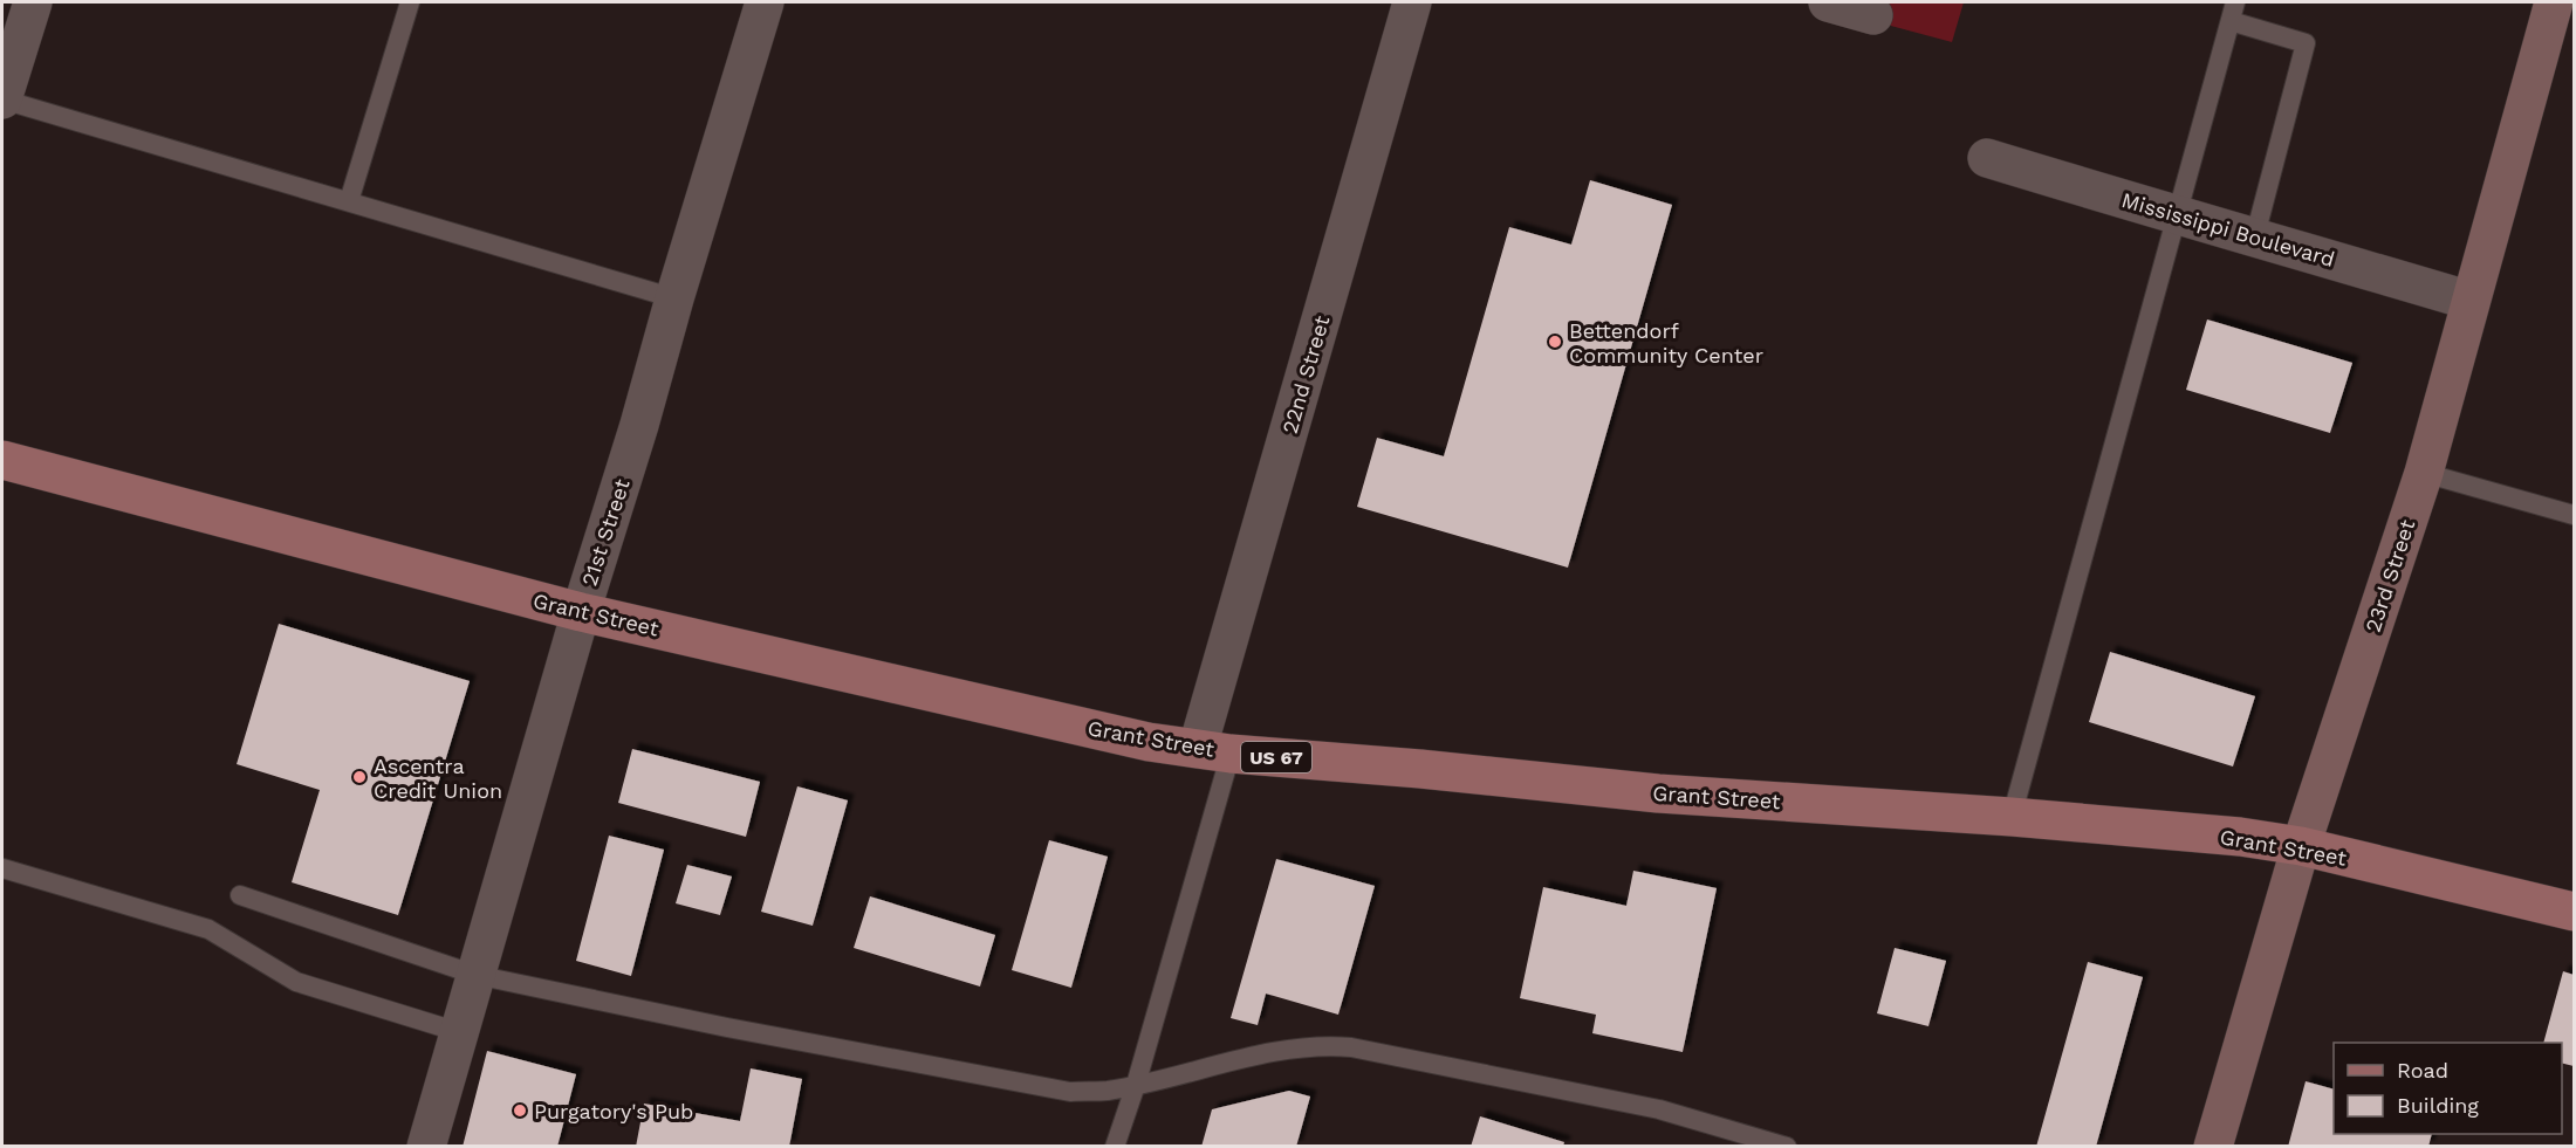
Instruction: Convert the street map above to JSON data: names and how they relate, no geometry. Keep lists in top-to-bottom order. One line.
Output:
{"streets":{"main road":["Grant Street","US 67"],"street":["Mississippi Boulevard","22nd Street","21st Street","23rd Street"]},"crossings":[["Mississippi Boulevard","23rd Street"],["22nd Street","Grant Street"],["21st Street","Grant Street"],["23rd Street","Grant Street"]],"places":["Bettendorf Community Center","Ascentra Credit Union","Purgatory's Pub"],"legend":["Road","Building"]}
